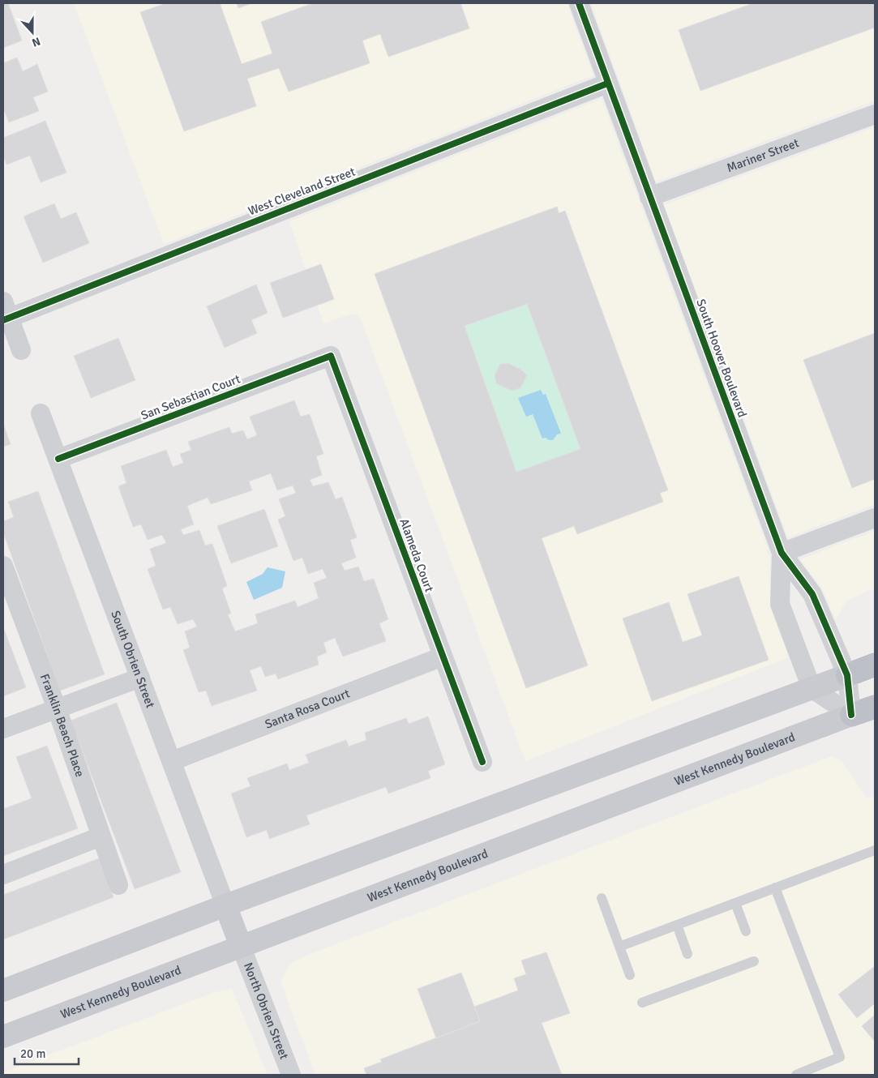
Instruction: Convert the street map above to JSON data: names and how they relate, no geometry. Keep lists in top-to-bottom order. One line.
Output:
{"streets":{"main road":["West Kennedy Boulevard"],"street":["Mariner Street","West Cleveland Street","South Hoover Boulevard","San Sebastian Court","Alameda Court","South Obrien Street","Santa Rosa Court","Franklin Beach Place","North Obrien Street"]},"crossings":[["Mariner Street","South Hoover Boulevard"],["West Cleveland Street","South Hoover Boulevard"],["South Hoover Boulevard","West Kennedy Boulevard"],["San Sebastian Court","Alameda Court"],["San Sebastian Court","South Obrien Street"],["Alameda Court","Santa Rosa Court"],["South Obrien Street","Santa Rosa Court"],["West Kennedy Boulevard","North Obrien Street"]],"scale_bar":"20 m","north":"bottom"}
